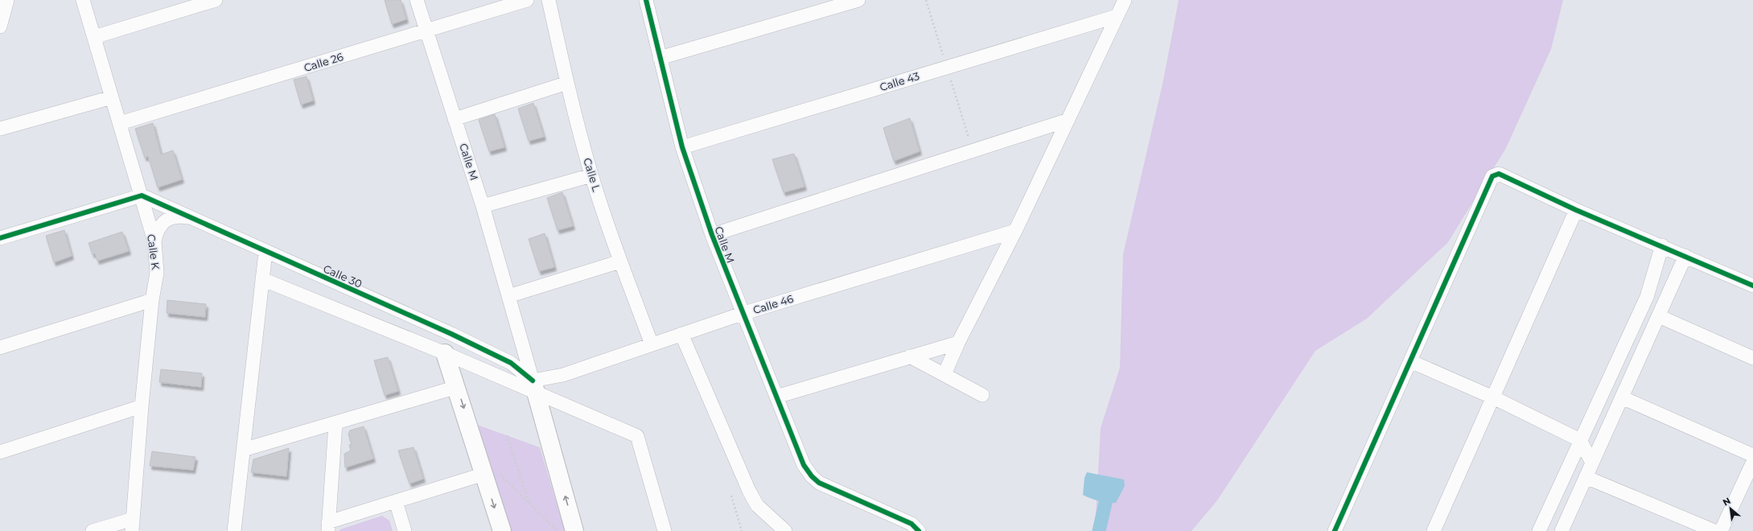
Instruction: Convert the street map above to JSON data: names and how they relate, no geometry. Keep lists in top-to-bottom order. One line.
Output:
{"streets":{"street":["Calle 26","Calle 43","Calle M","Calle L","Calle K","Calle 30","Calle 46"]},"crossings":[["Calle 26","Calle M"],["Calle 26","Calle K"],["Calle 43","Calle M"],["Calle M","Calle 30"],["Calle M","Calle 46"],["Calle L","Calle 46"],["Calle K","Calle 30"],["Calle 30","Calle 46"]],"north":"top left"}
